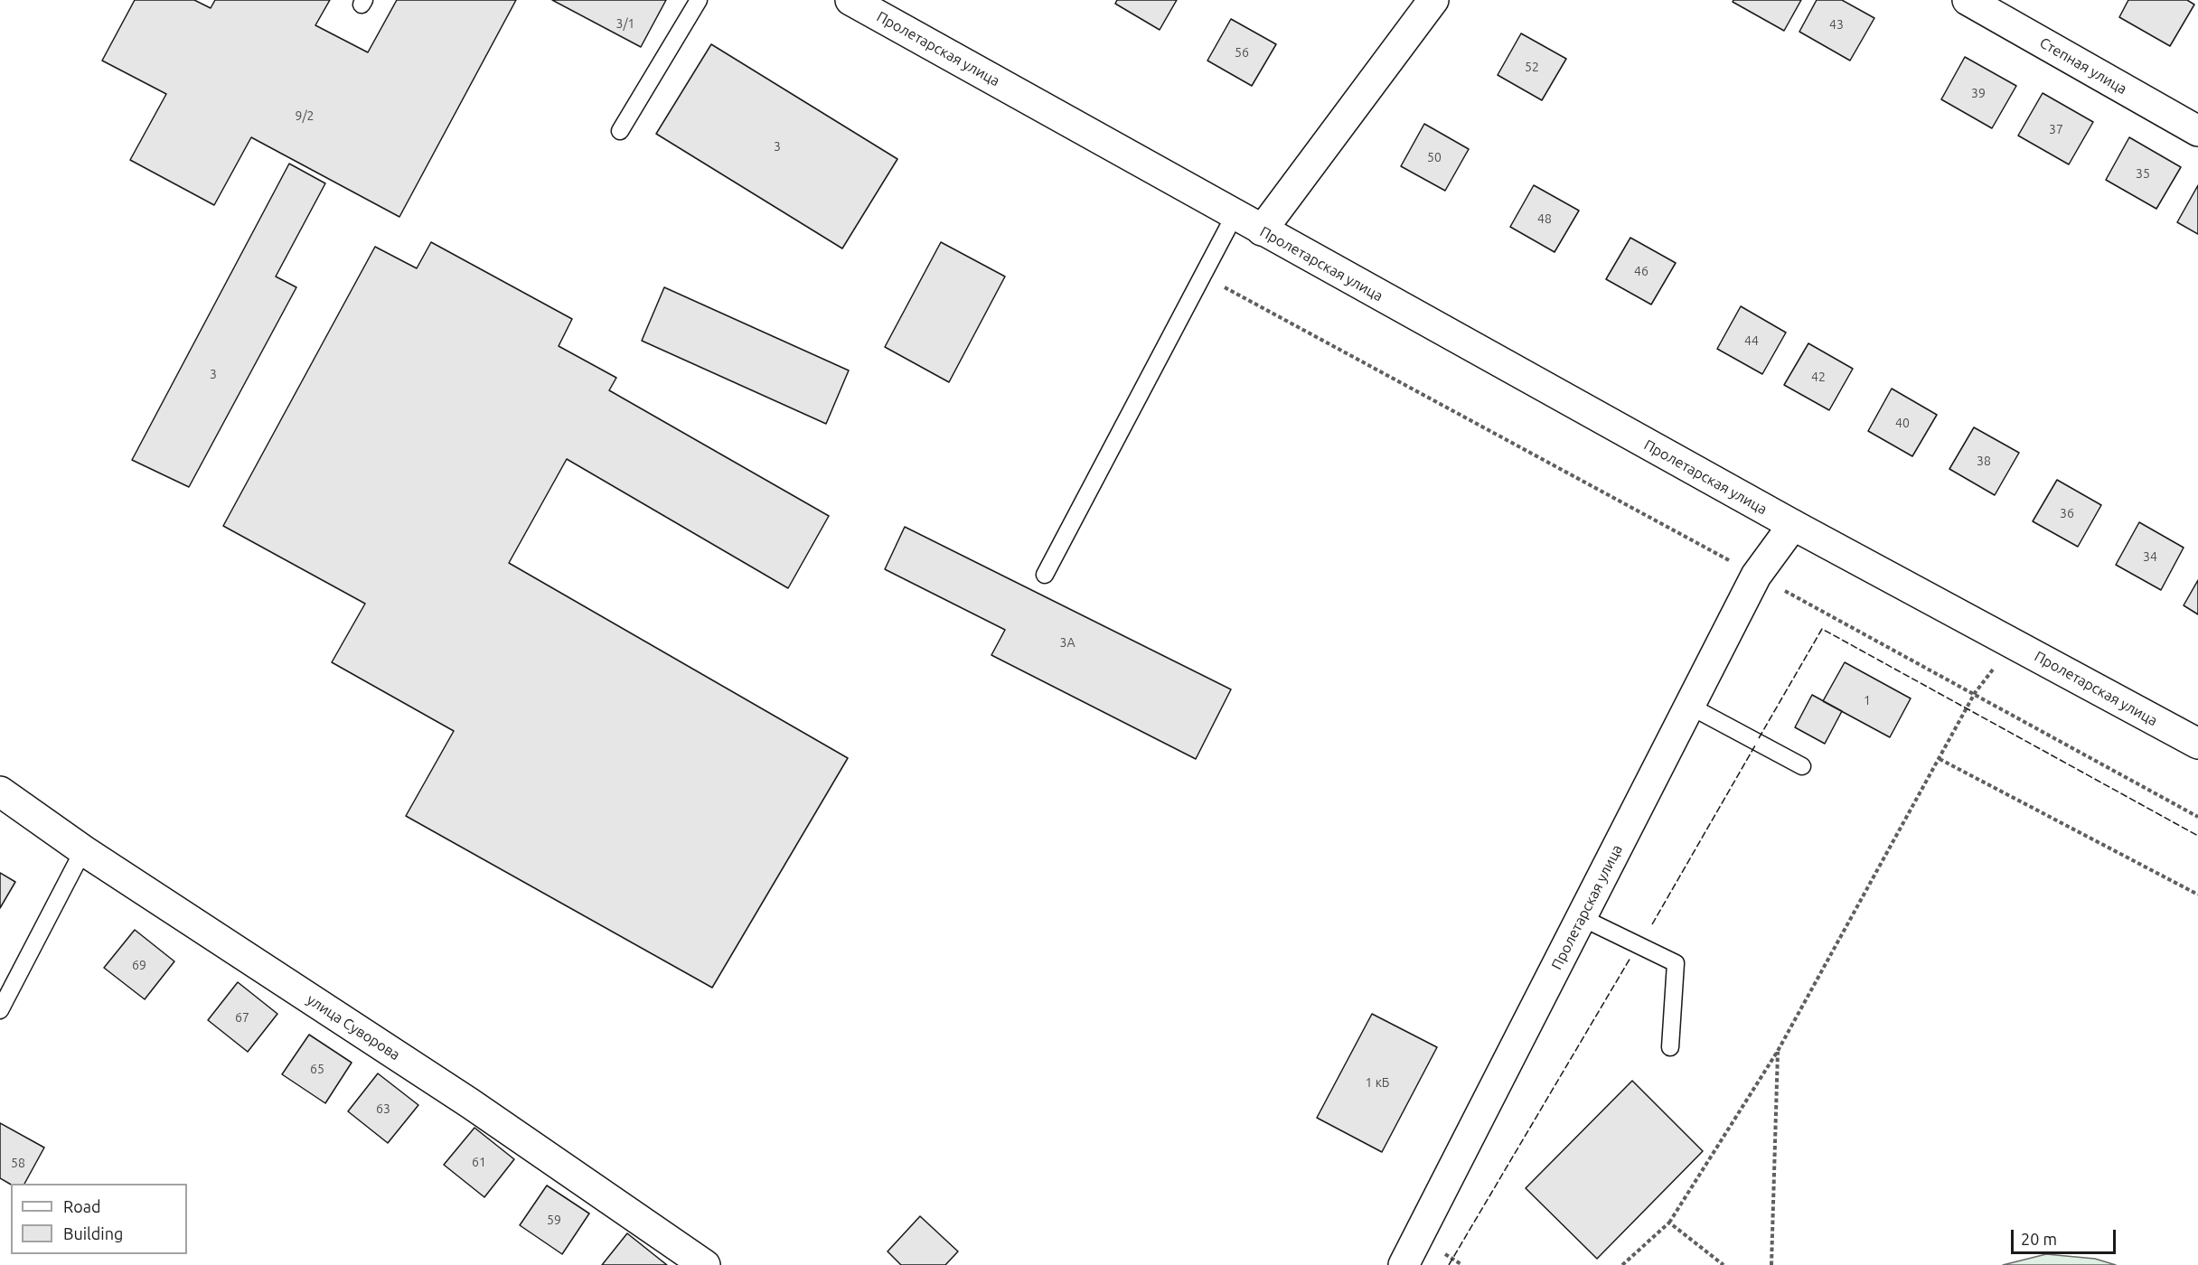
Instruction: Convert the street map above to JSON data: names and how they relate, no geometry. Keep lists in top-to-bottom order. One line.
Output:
{"streets":{"street":["Пролетарская улица","Степная улица","улица Суворова"]},"house_numbers":["3/1","43","56","52","39","9/2","37","3","50","35","48","46","44","3","42","40","38","36","34","3А","1","69","67","65","1 кБ","63","61","58","59"],"legend":["Road","Building"],"scale_bar":"20 m"}
